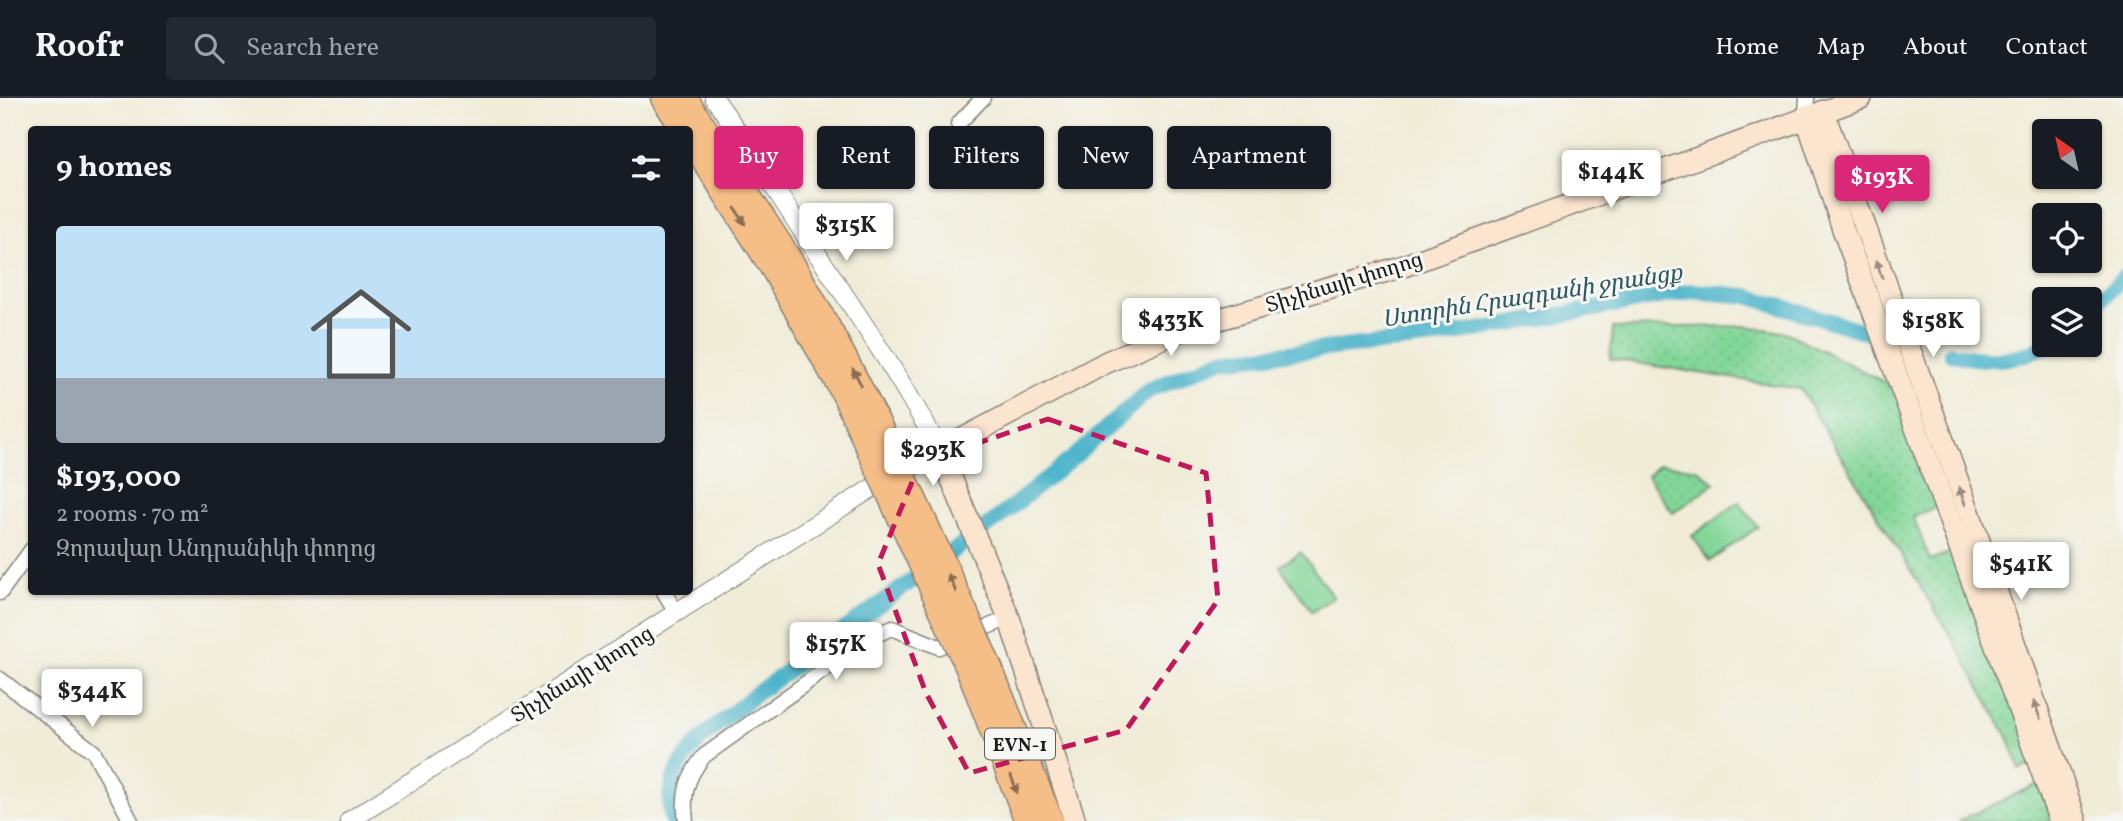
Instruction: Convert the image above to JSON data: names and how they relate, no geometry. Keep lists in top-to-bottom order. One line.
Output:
{"streets":{"highway":["EVN-1"],"main road":["Տիչինայի փողոց"]},"water":["Ստորին Հրազդանի ջրանցք"],"north":"top left","page":{"header":"Roofr","search":"Search here","nav":["Home","Map","About","Contact"],"chip":["Buy","Rent","Filters","New","Apartment"],"heading":"9 homes","price":["$144K","$193K","$315K","$433K","$158K","$293K","$541K","$157K","$344K"],"list":[{"name":"$193,000","note":"2 rooms · 70 m² · Զորավար Անդրանիկի փողոց"}]}}
